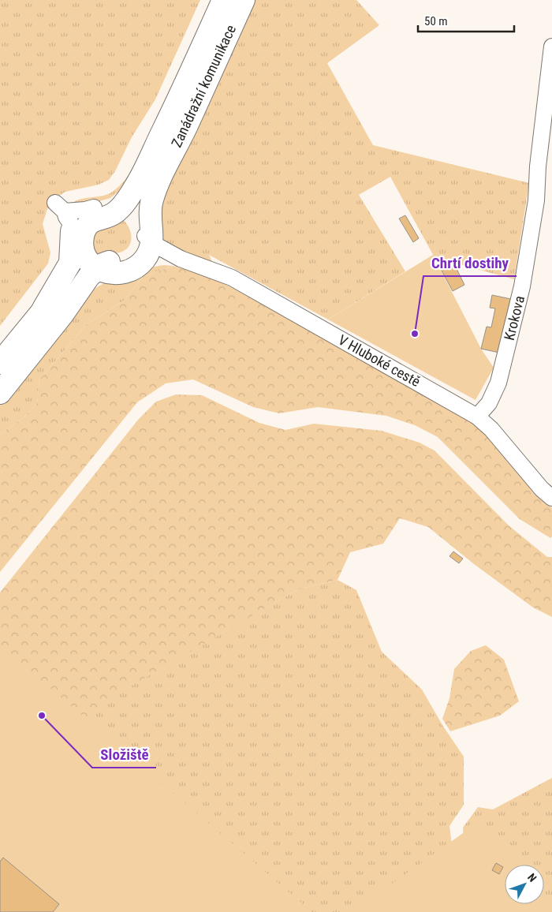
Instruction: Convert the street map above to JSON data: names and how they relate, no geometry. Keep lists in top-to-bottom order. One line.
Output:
{"streets":{"main road":["Zanádražní komunikace"],"street":["Krokova","V Hluboké cestě"]},"crossings":[["Zanádražní komunikace","V Hluboké cestě"],["Krokova","V Hluboké cestě"]],"places":["Chrtí dostihy","Složiště"],"scale_bar":"50 m","north":"top right"}
